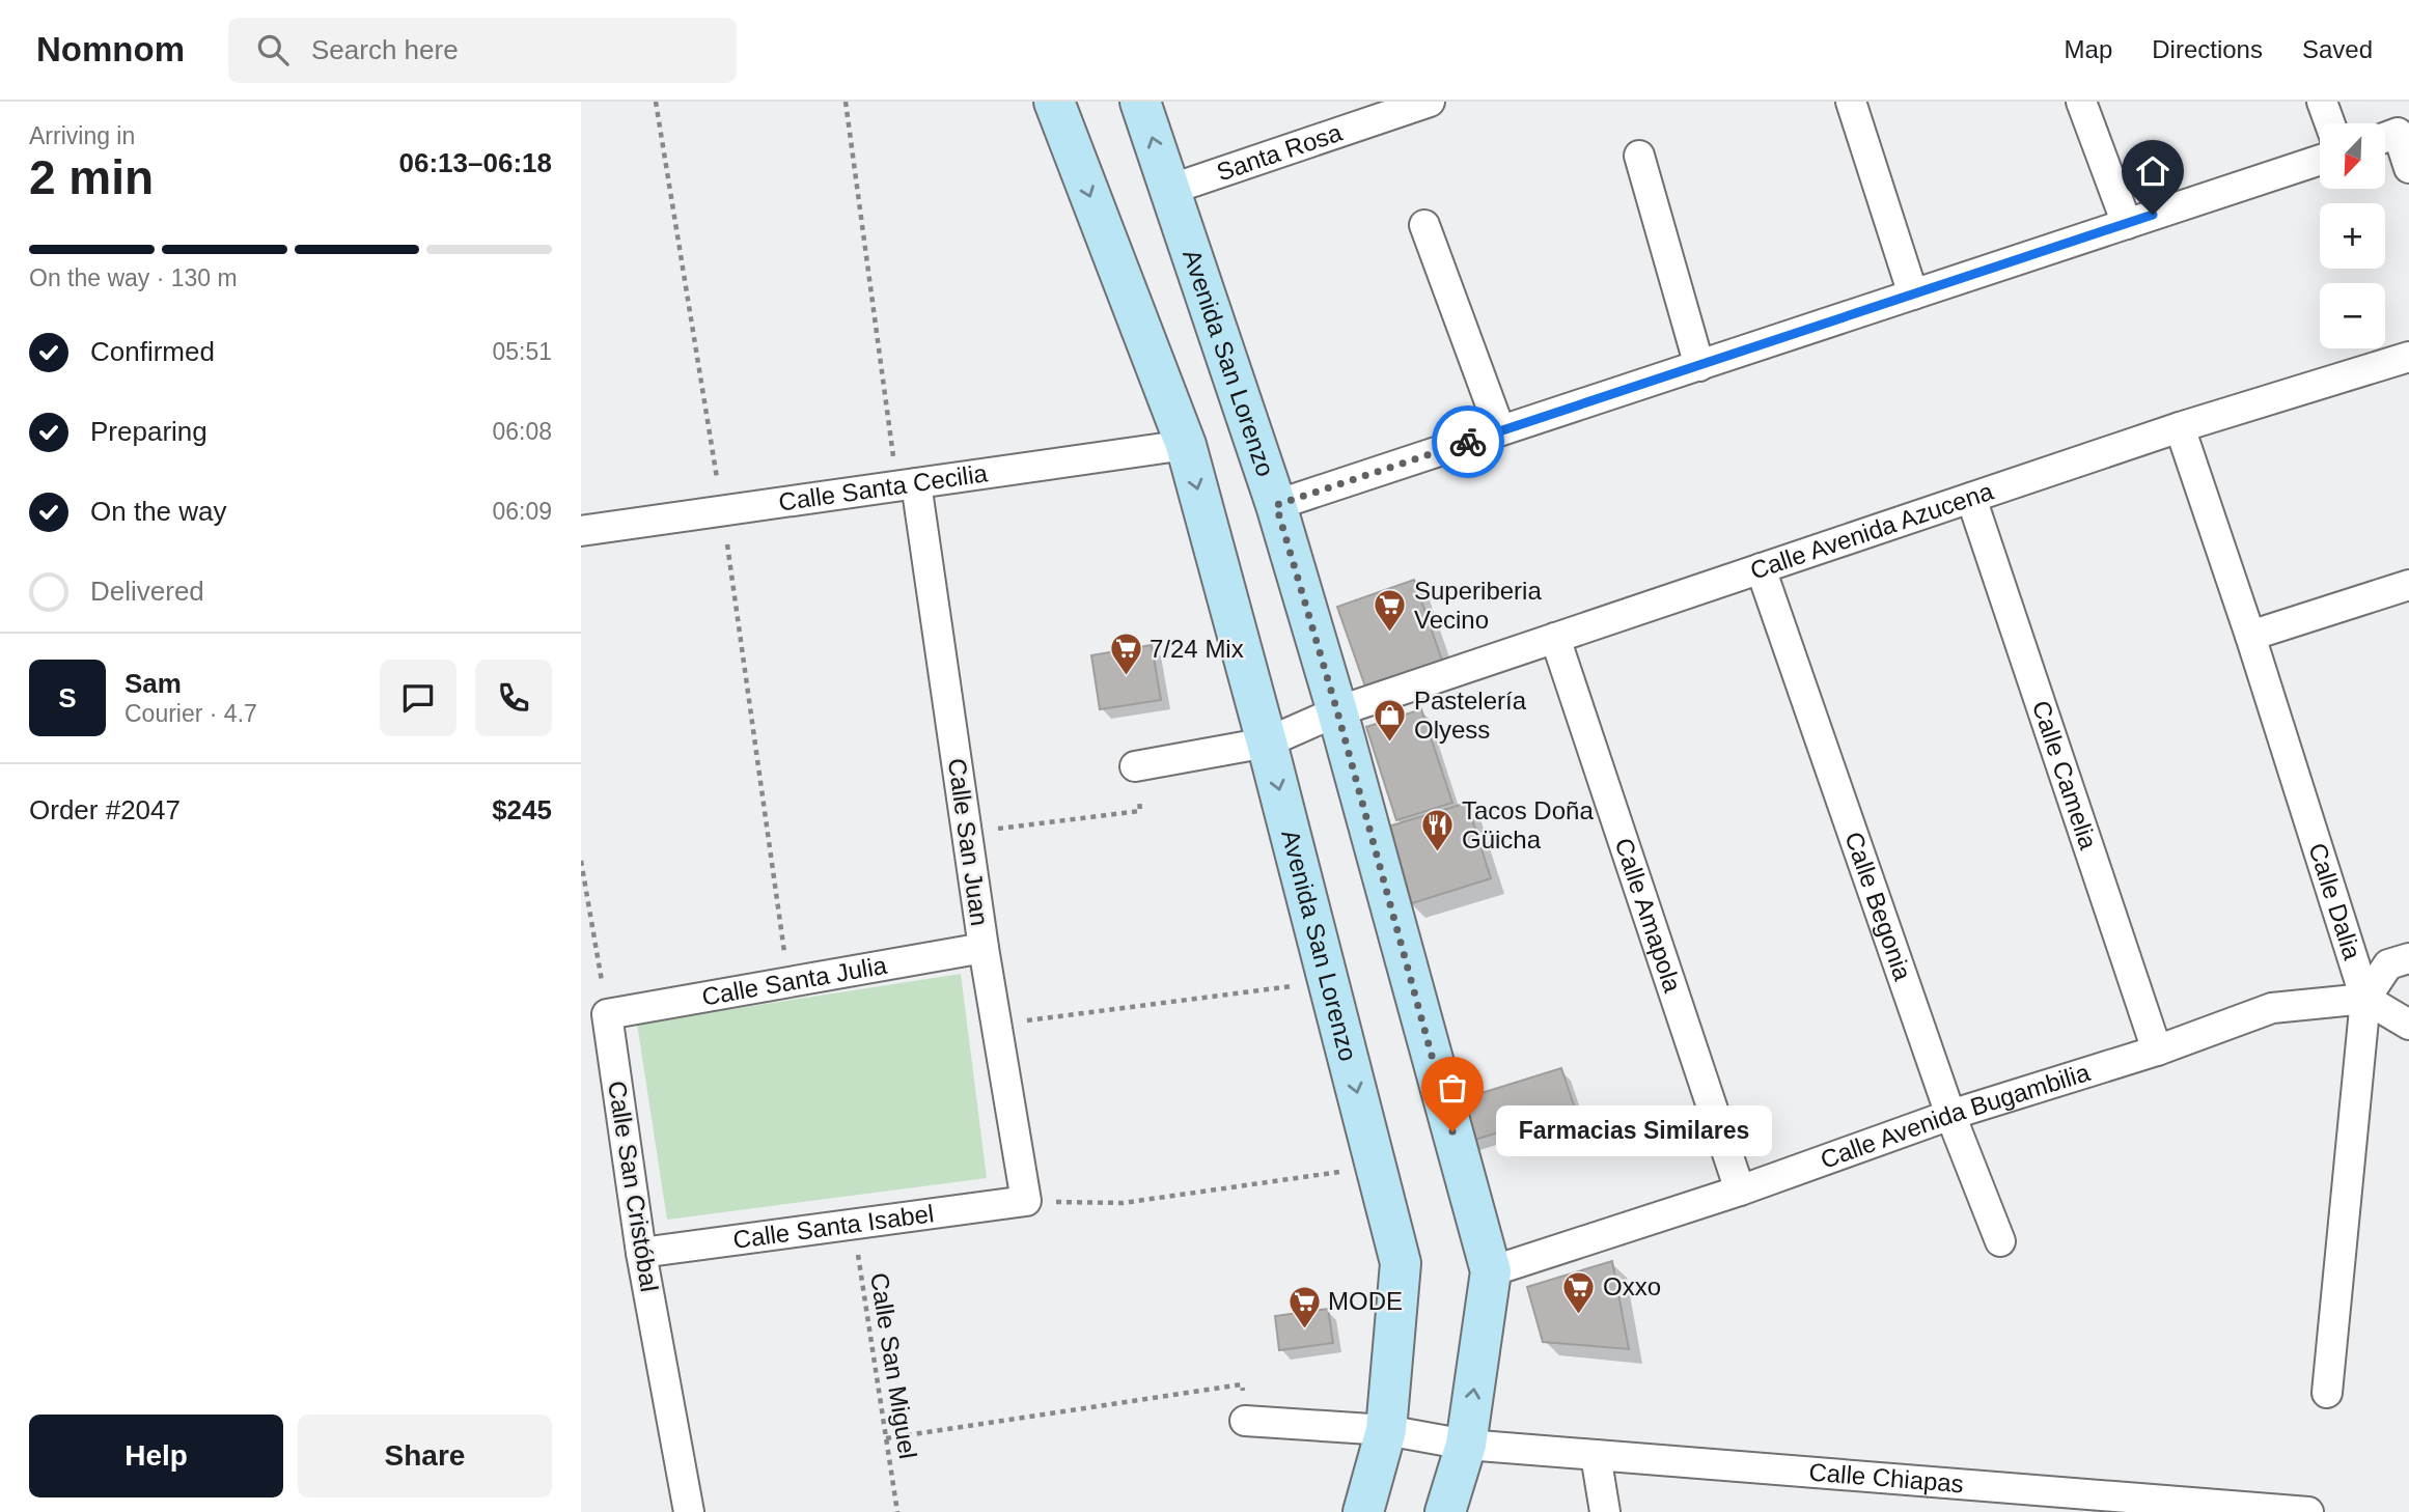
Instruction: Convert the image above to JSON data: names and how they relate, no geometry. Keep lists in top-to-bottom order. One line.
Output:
{"streets":{"street":["Santa Rosa","Avenida San Lorenzo","Calle Santa Cecilia","Calle Avenida Azucena","Calle Camelia","Calle San Juan","Calle Dalia","Calle Begonia","Calle Amapola","Calle Santa Julia","Calle Avenida Bugambilia","Calle San Cristóbal","Calle Santa Isabel","Calle Chiapas"],"path":["Calle San Miguel"]},"crossings":[["Santa Rosa","Avenida San Lorenzo"],["Avenida San Lorenzo","Calle Santa Cecilia"],["Avenida San Lorenzo","Calle Avenida Azucena"],["Avenida San Lorenzo","Calle Avenida Bugambilia"],["Avenida San Lorenzo","Calle Chiapas"],["Calle Santa Cecilia","Calle San Juan"],["Calle Avenida Azucena","Calle Camelia"],["Calle Avenida Azucena","Calle Dalia"],["Calle Avenida Azucena","Calle Begonia"],["Calle Avenida Azucena","Calle Amapola"],["Calle Camelia","Calle Avenida Bugambilia"],["Calle San Juan","Calle Santa Julia"],["Calle San Juan","Calle Santa Isabel"],["Calle Dalia","Calle Avenida Bugambilia"],["Calle Begonia","Calle Avenida Bugambilia"],["Calle Amapola","Calle Avenida Bugambilia"],["Calle Santa Julia","Calle San Cristóbal"],["Calle San Cristóbal","Calle Santa Isabel"],["Calle Santa Isabel","Calle San Miguel"]],"places":{"supermarket":["Superiberia Vecino","7/24 Mix","Oxxo","MODE"],"shop":["Pastelería Olyess"],"restaurant":["Tacos Doña Güicha"],"other":["Farmacias Similares"]},"north":"bottom left","page":{"header":"Nomnom","search":"Search here","nav":["Map","Directions","Saved"],"heading":["2 min","Arriving in","06:13–06:18"],"panel":["Sam","Courier · 4.7","Order #2047","$245"],"map_buttons":["+","−"],"bar":"On the way · 130 m","list":[["Confirmed","05:51"],["Preparing","06:08"],["On the way","06:09"],"Delivered"],"round":"S","bubble":"Farmacias Similares","buttons":["Help","Share"]}}
